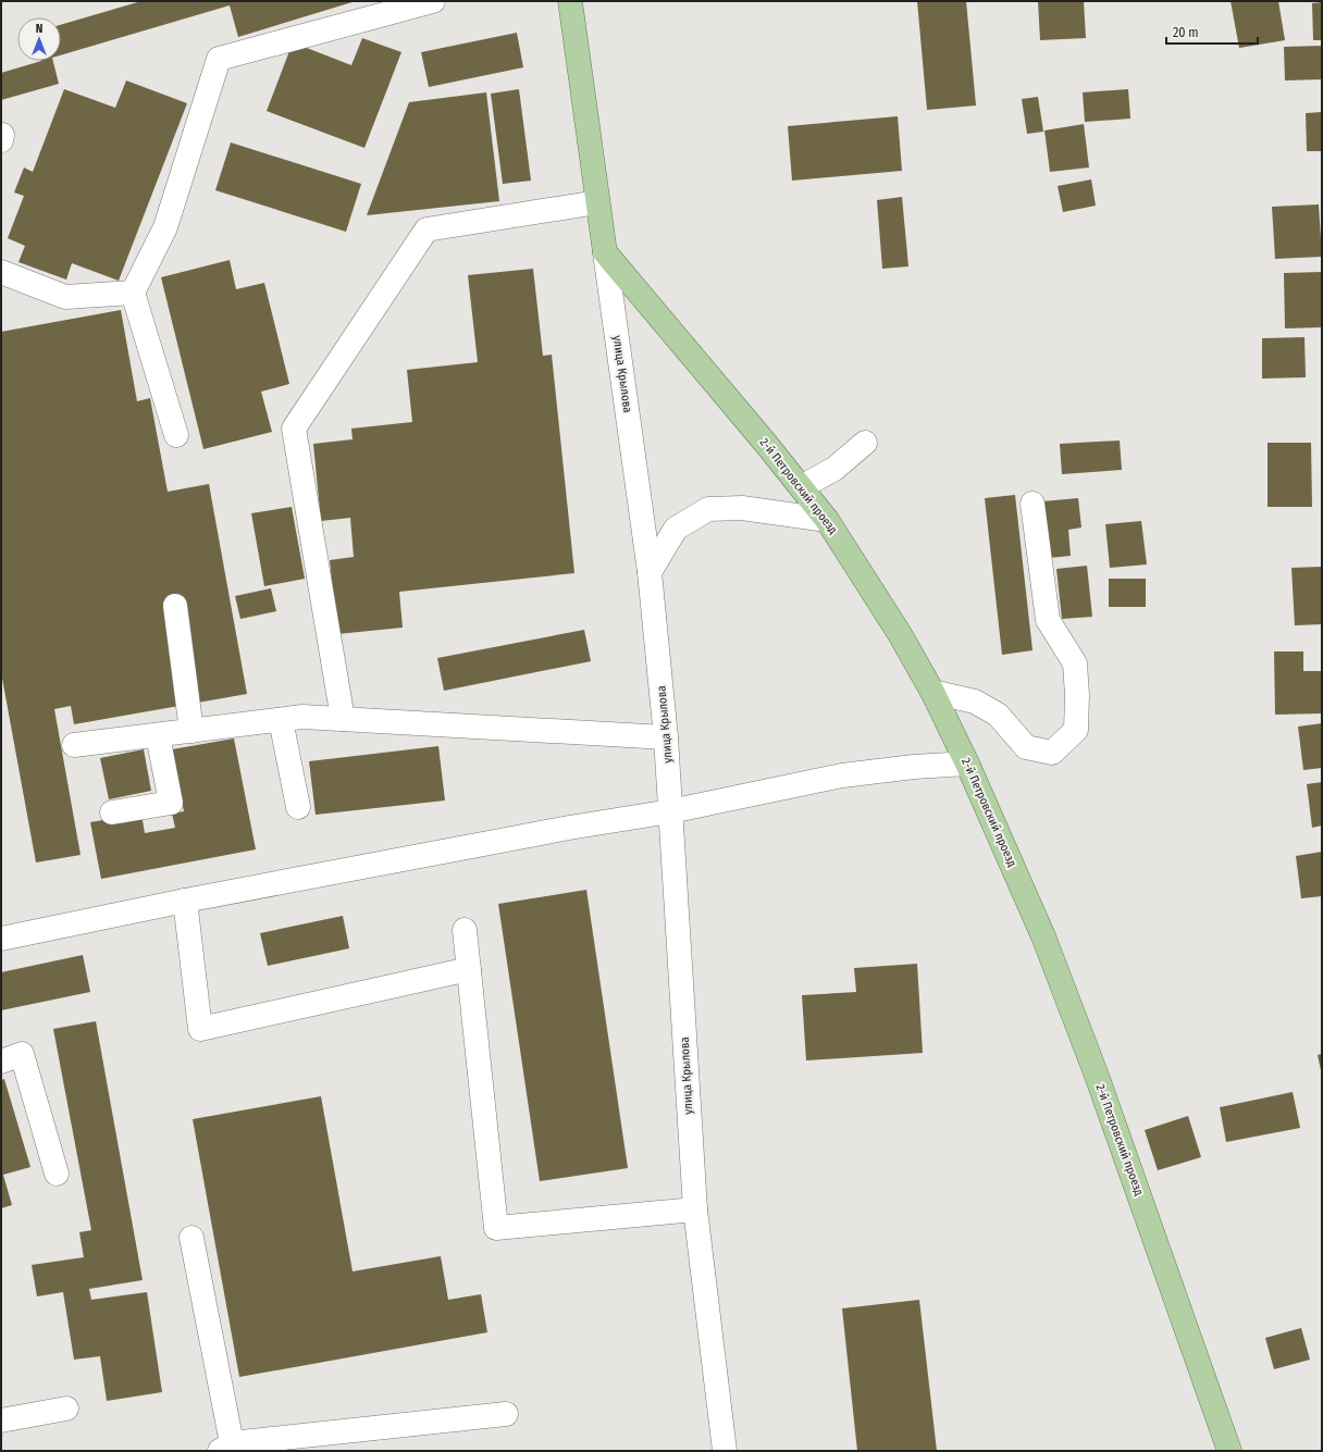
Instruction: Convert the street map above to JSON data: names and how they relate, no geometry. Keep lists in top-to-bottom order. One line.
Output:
{"streets":{"main road":["улица Крылова","2-й Петровский проезд"]},"crossings":[["улица Крылова","2-й Петровский проезд"]],"scale_bar":"20 m","north":"top"}
